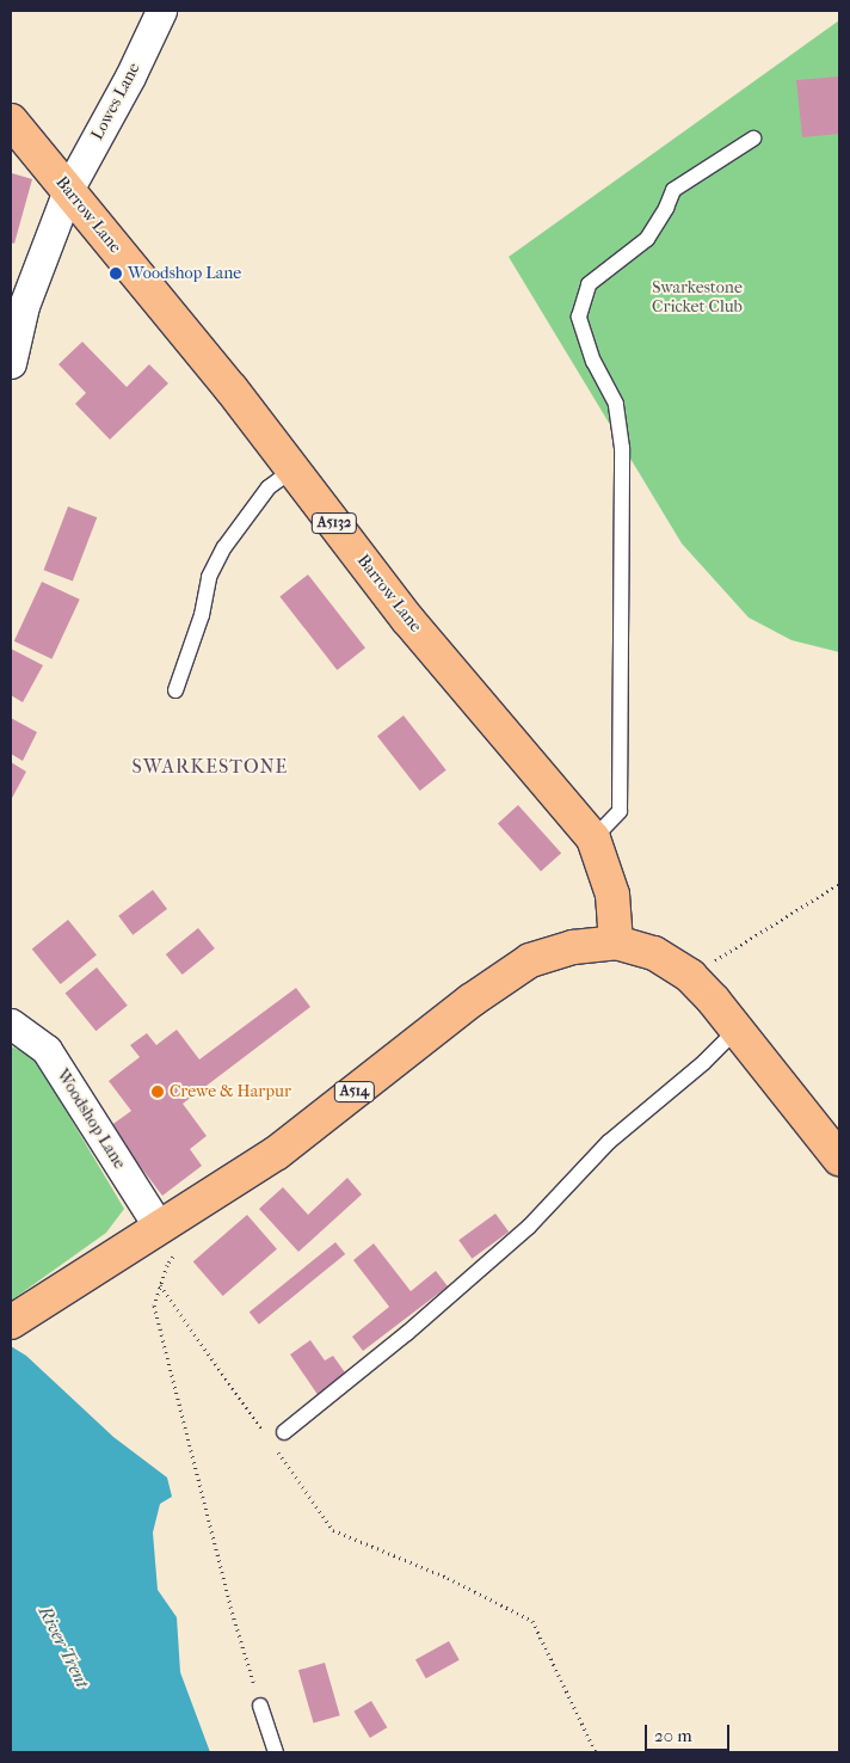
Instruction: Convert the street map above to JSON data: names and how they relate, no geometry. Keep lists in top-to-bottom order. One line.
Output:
{"streets":{"main road":["Barrow Lane","A5132","A514"],"street":["Lowes Lane","Woodshop Lane"]},"crossings":[["Lowes Lane","Barrow Lane"],["Barrow Lane","A514"],["A514","Woodshop Lane"]],"districts":["SWARKESTONE"],"water":["River Trent"],"parks":["Swarkestone Cricket Club"],"places":["Woodshop Lane","Crewe & Harpur"],"scale_bar":"20 m"}
